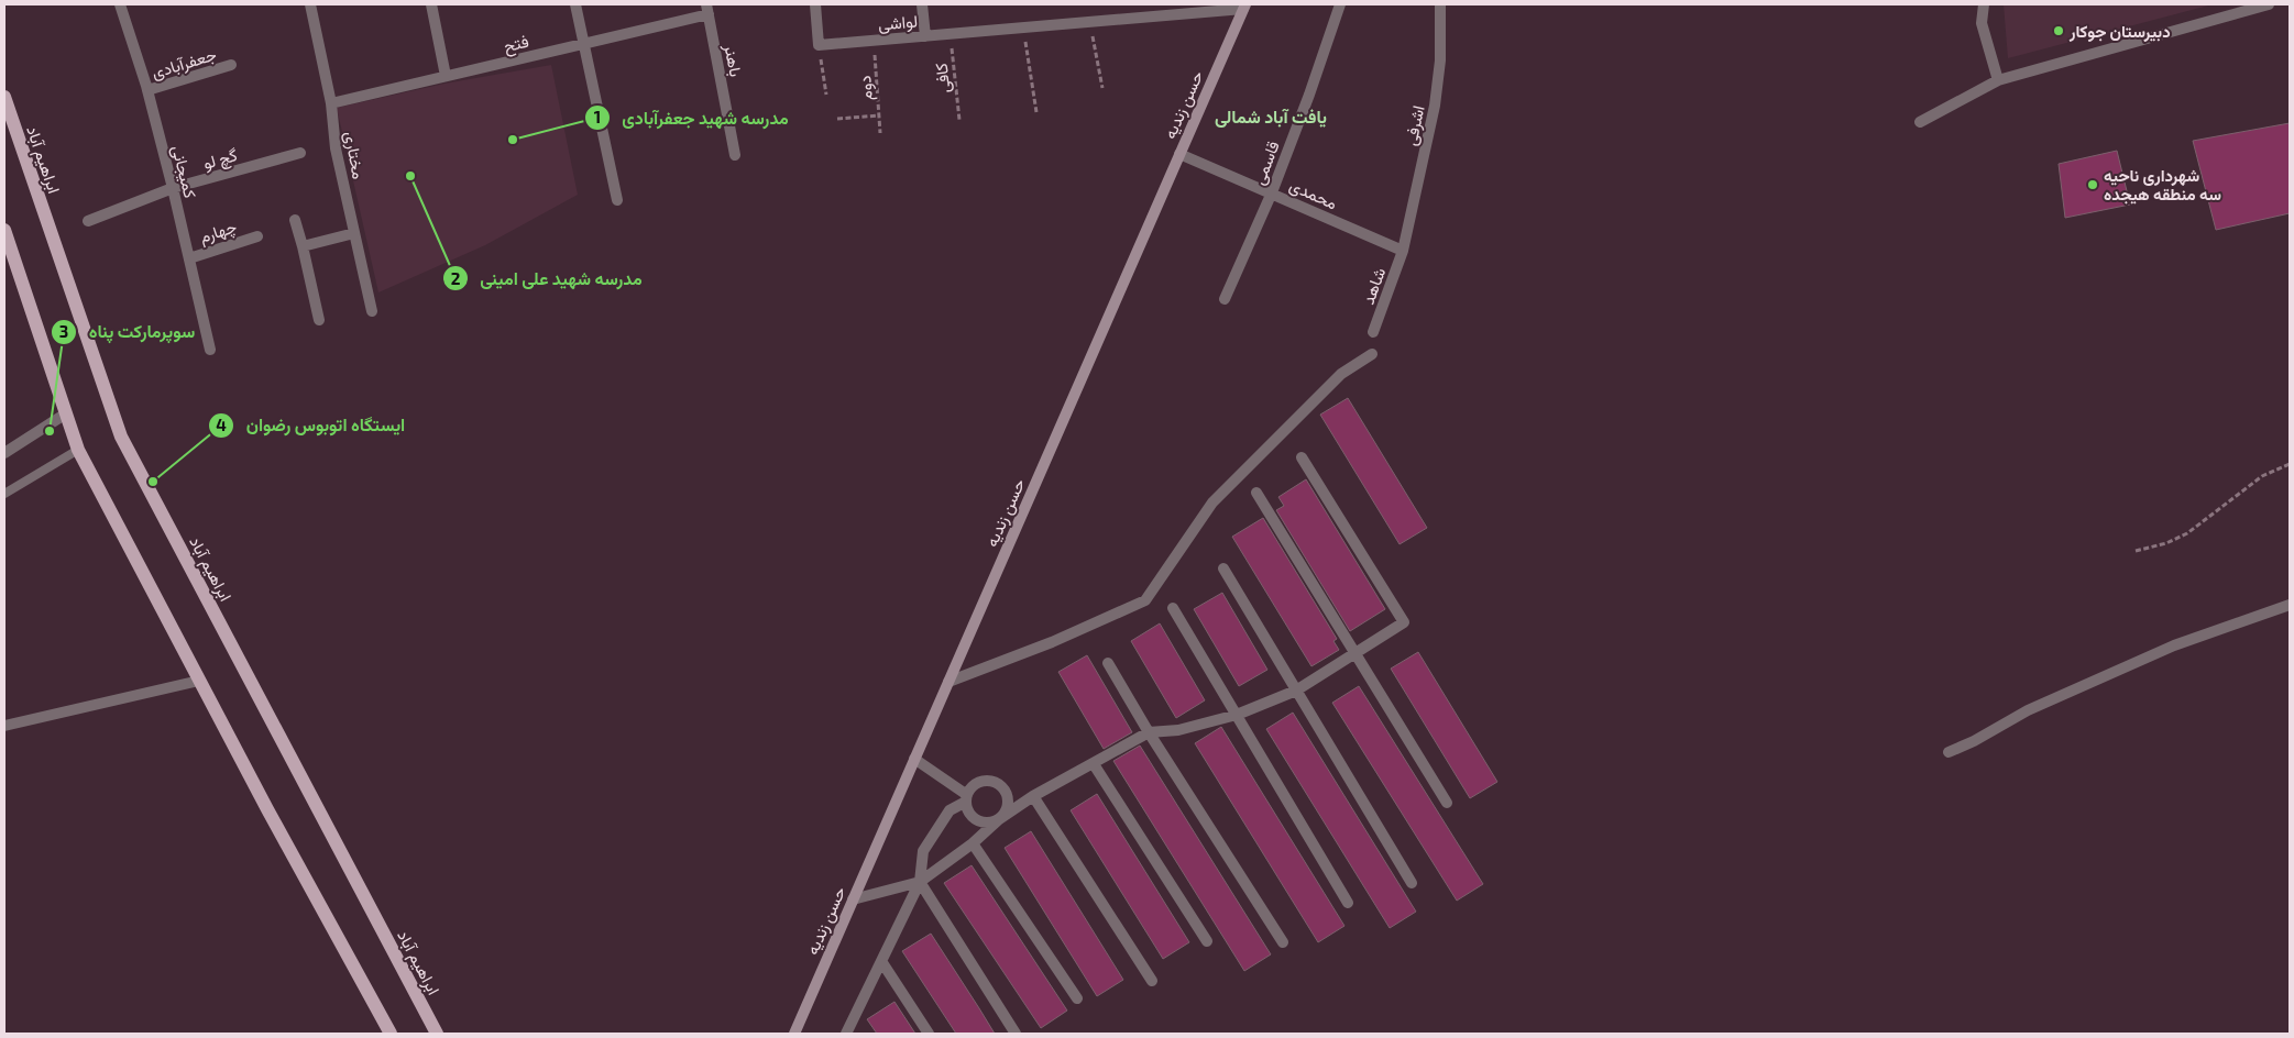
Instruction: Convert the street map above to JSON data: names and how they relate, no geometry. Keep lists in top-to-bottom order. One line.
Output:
{"streets":{"main road":["ابراهیم آباد"],"street":["لواشی","فتح","باهنر","جعفرآبادی","حسن زندیه","اشرفی","مختاری","گچ لو","قاسمی","کمیجانی","محمدی","چهارم","شاهد"],"path":["کافی","دوم"]},"crossings":[["لواشی","کافی"],["لواشی","دوم"],["لواشی","حسن زندیه"],["فتح","باهنر"],["فتح","مختاری"],["جعفرآبادی","کمیجانی"],["حسن زندیه","محمدی"],["اشرفی","محمدی"],["اشرفی","شاهد"],["گچ لو","کمیجانی"],["قاسمی","محمدی"],["کمیجانی","چهارم"],["محمدی","شاهد"]],"districts":["یافت آباد شمالی"],"places":["دبیرستان جوکار","مدرسه شهید جعفرآبادی","مدرسه شهید علی امینی","شهرداری ناحیه سه منطقه هیجده","سوپرمارکت پناه","ایستگاه اتوبوس رضوان"]}
